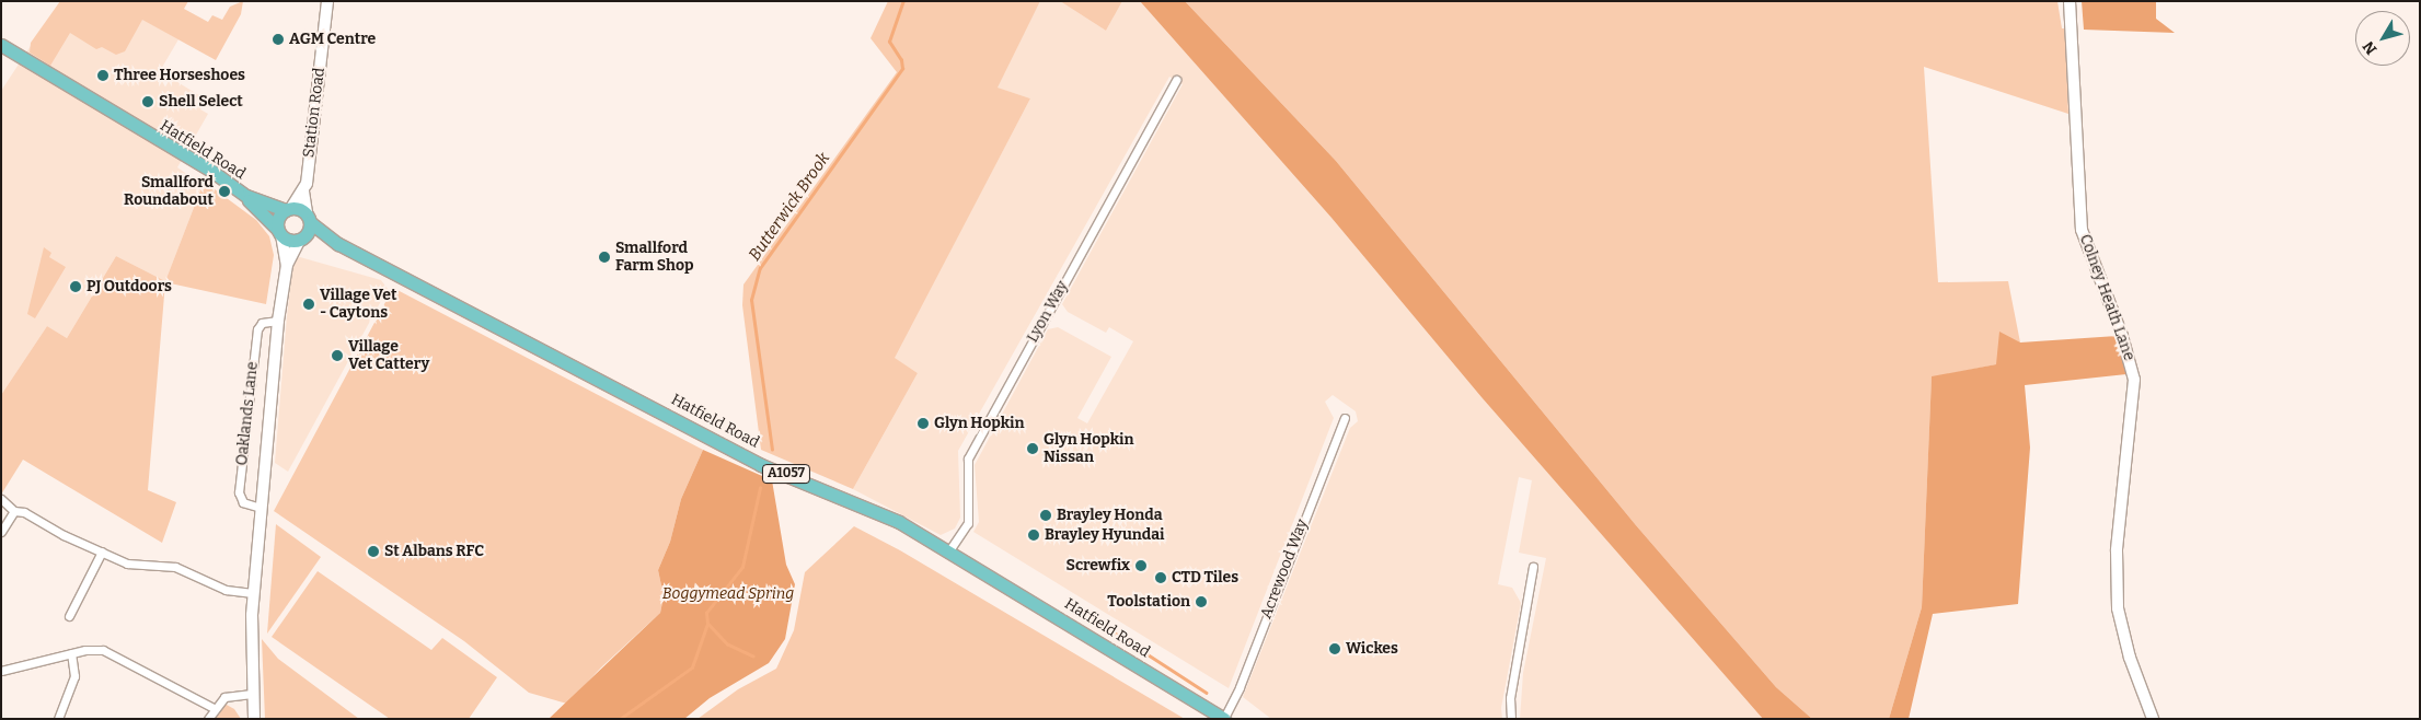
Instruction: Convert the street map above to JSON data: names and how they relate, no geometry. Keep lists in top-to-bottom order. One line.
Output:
{"streets":{"main road":["Hatfield Road","A1057"],"street":["Station Road","Colney Heath Lane","Lyon Way","Oaklands Lane","Acrewood Way"]},"crossings":[["Station Road","Hatfield Road"],["Station Road","Oaklands Lane"],["Hatfield Road","Lyon Way"],["Hatfield Road","Oaklands Lane"],["Hatfield Road","Acrewood Way"]],"water":["Butterwick Brook"],"parks":["Boggymead Spring"],"places":["AGM Centre","Three Horseshoes","Shell Select","Smallford Roundabout","Smallford Farm Shop","PJ Outdoors","Village Vet - Caytons","Village Vet Cattery","Glyn Hopkin","Glyn Hopkin Nissan","Brayley Honda","Brayley Hyundai","St Albans RFC","Screwfix","CTD Tiles","Toolstation","Wickes"],"north":"bottom left"}
